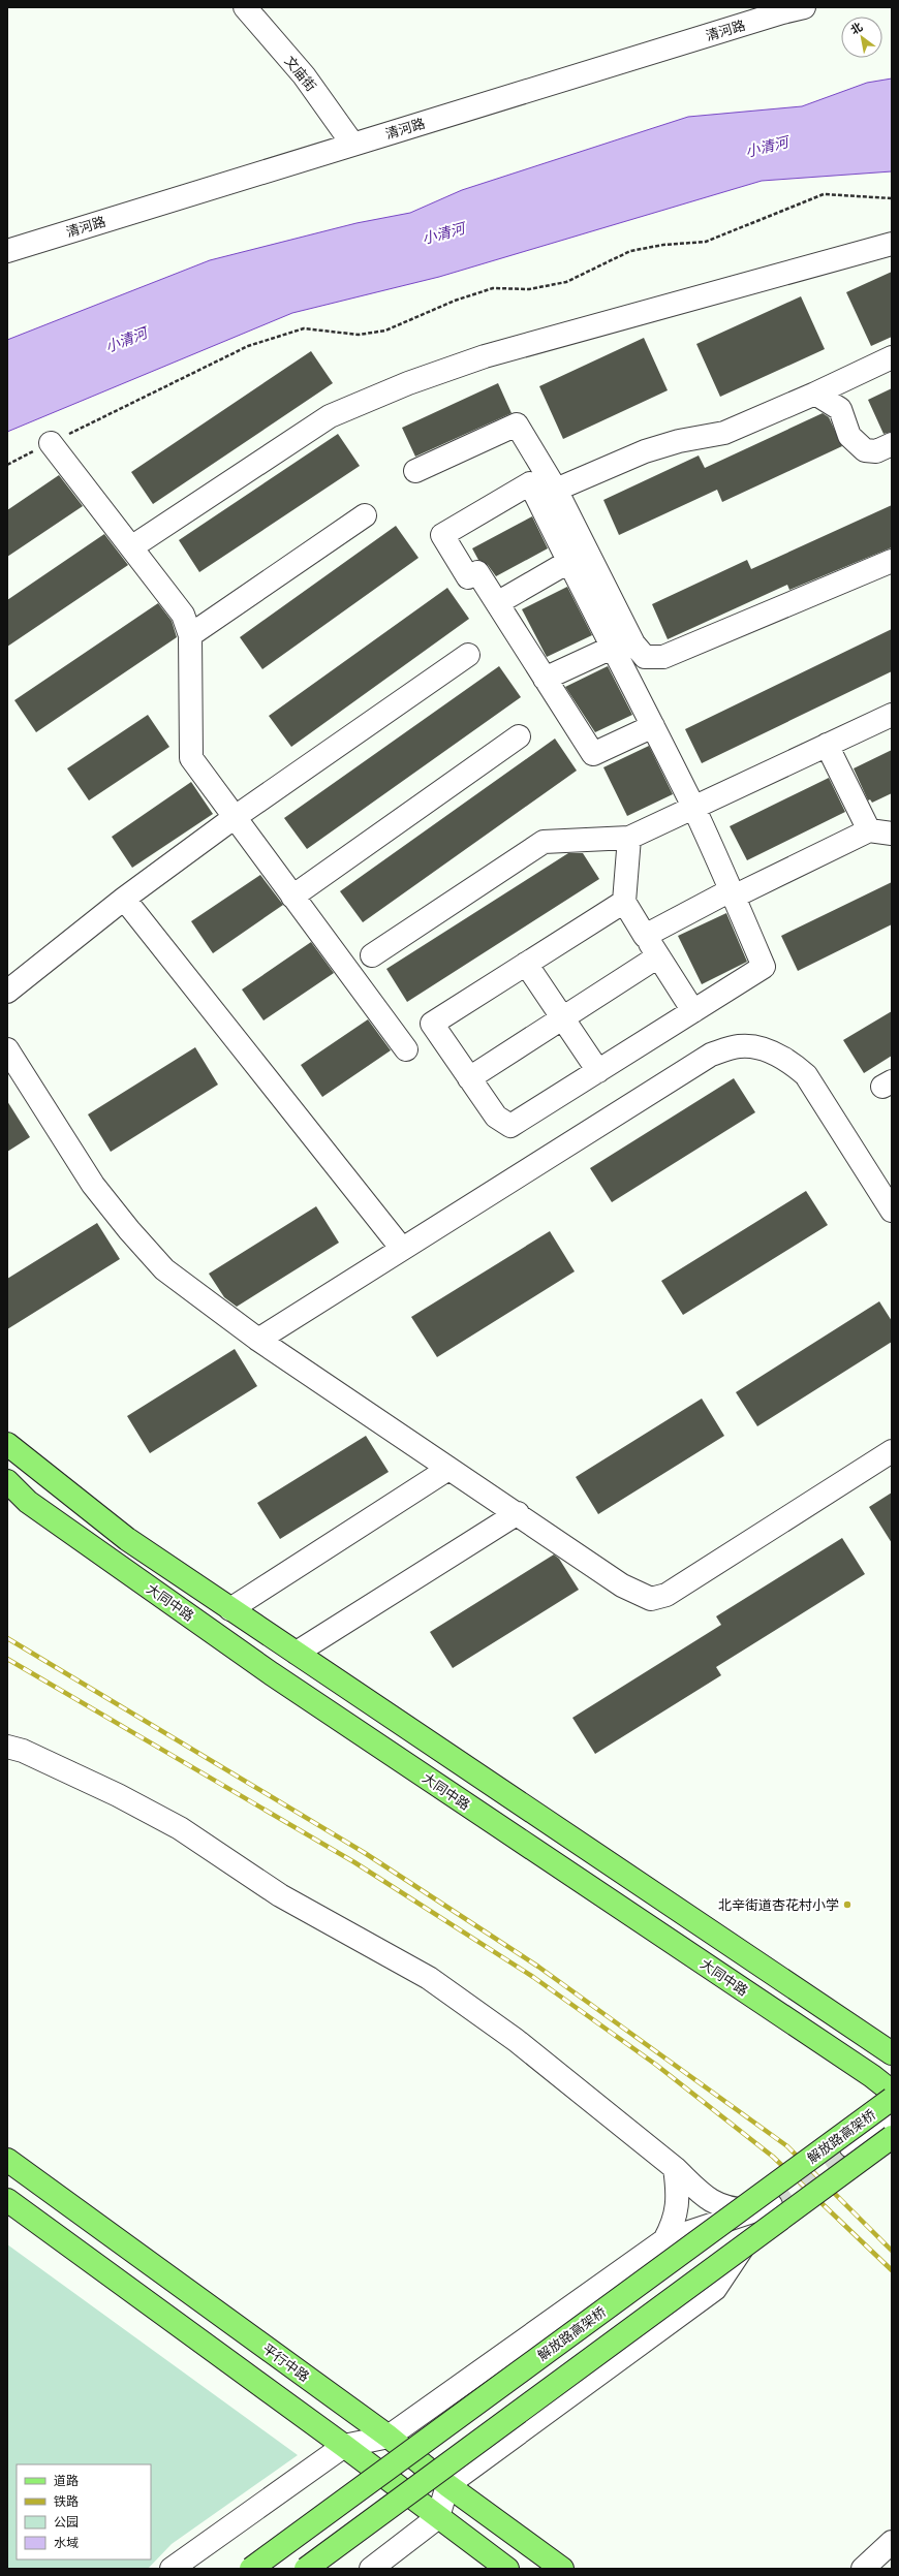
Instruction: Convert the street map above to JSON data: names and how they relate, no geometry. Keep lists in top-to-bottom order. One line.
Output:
{"streets":{"main road":["大同中路","解放路高架桥","平行中路"],"street":["清河路","文庙街"]},"crossings":[["清河路","文庙街"]],"water":["小清河"],"places":["北辛街道杏花村小学"],"legend":["道路","铁路","公园","水域"],"north":"top left"}
